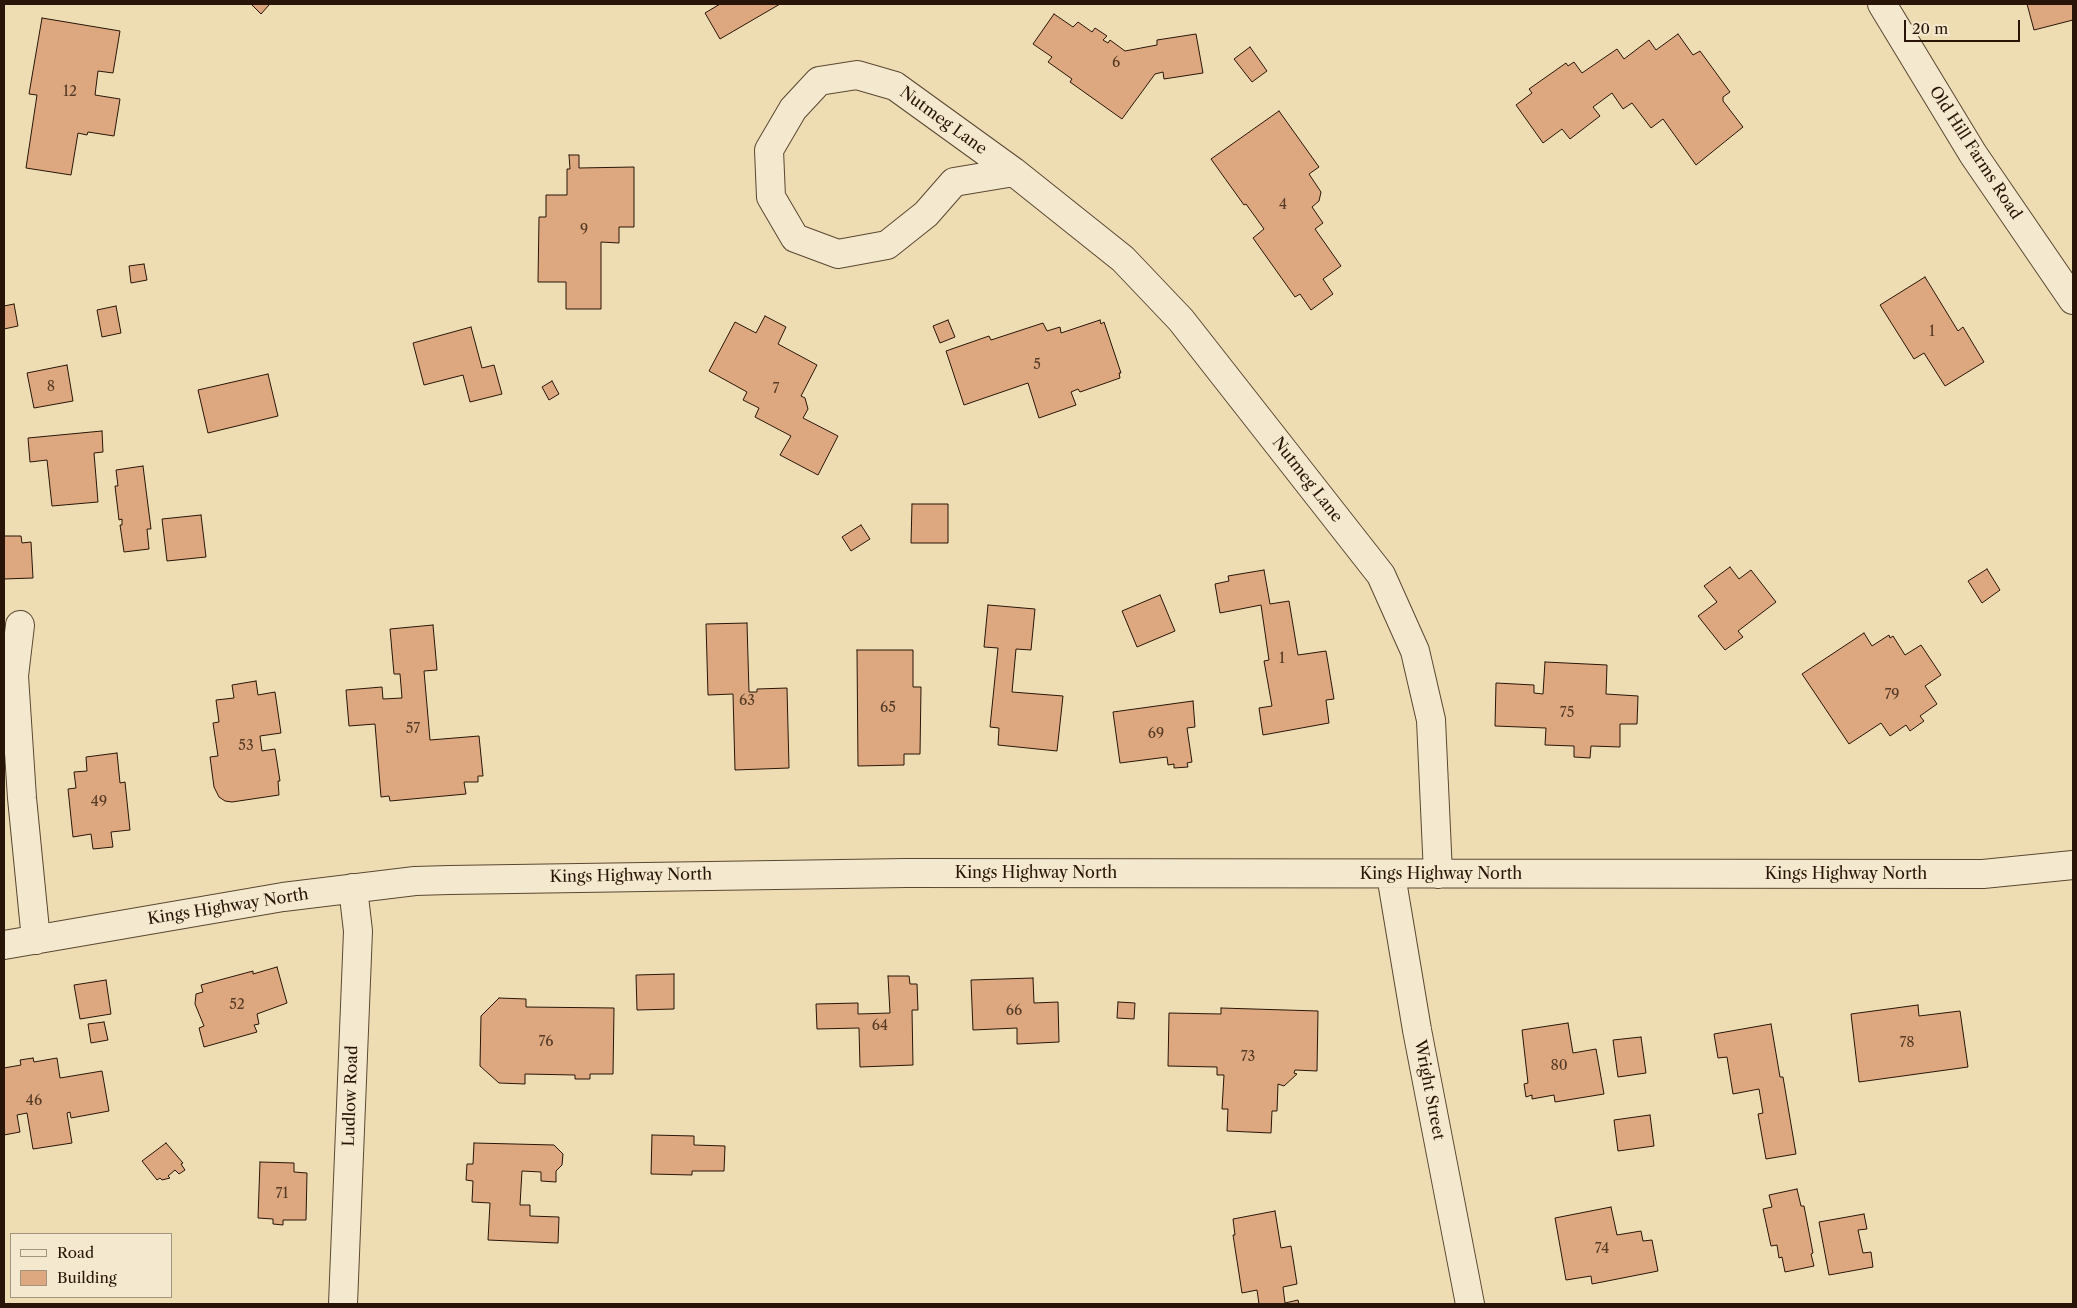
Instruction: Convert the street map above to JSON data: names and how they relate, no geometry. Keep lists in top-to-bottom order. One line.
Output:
{"streets":{"street":["Nutmeg Lane","Old Hill Farms Road","Kings Highway North","Wright Street","Ludlow Road"]},"crossings":[["Nutmeg Lane","Kings Highway North"],["Kings Highway North","Wright Street"],["Kings Highway North","Ludlow Road"]],"house_numbers":["6","12","4","9","1","5","8","7","1","79","63","65","75","57","69","53","49","52","66","64","76","78","73","80","46","71","74"],"legend":["Road","Building"],"scale_bar":"20 m"}
